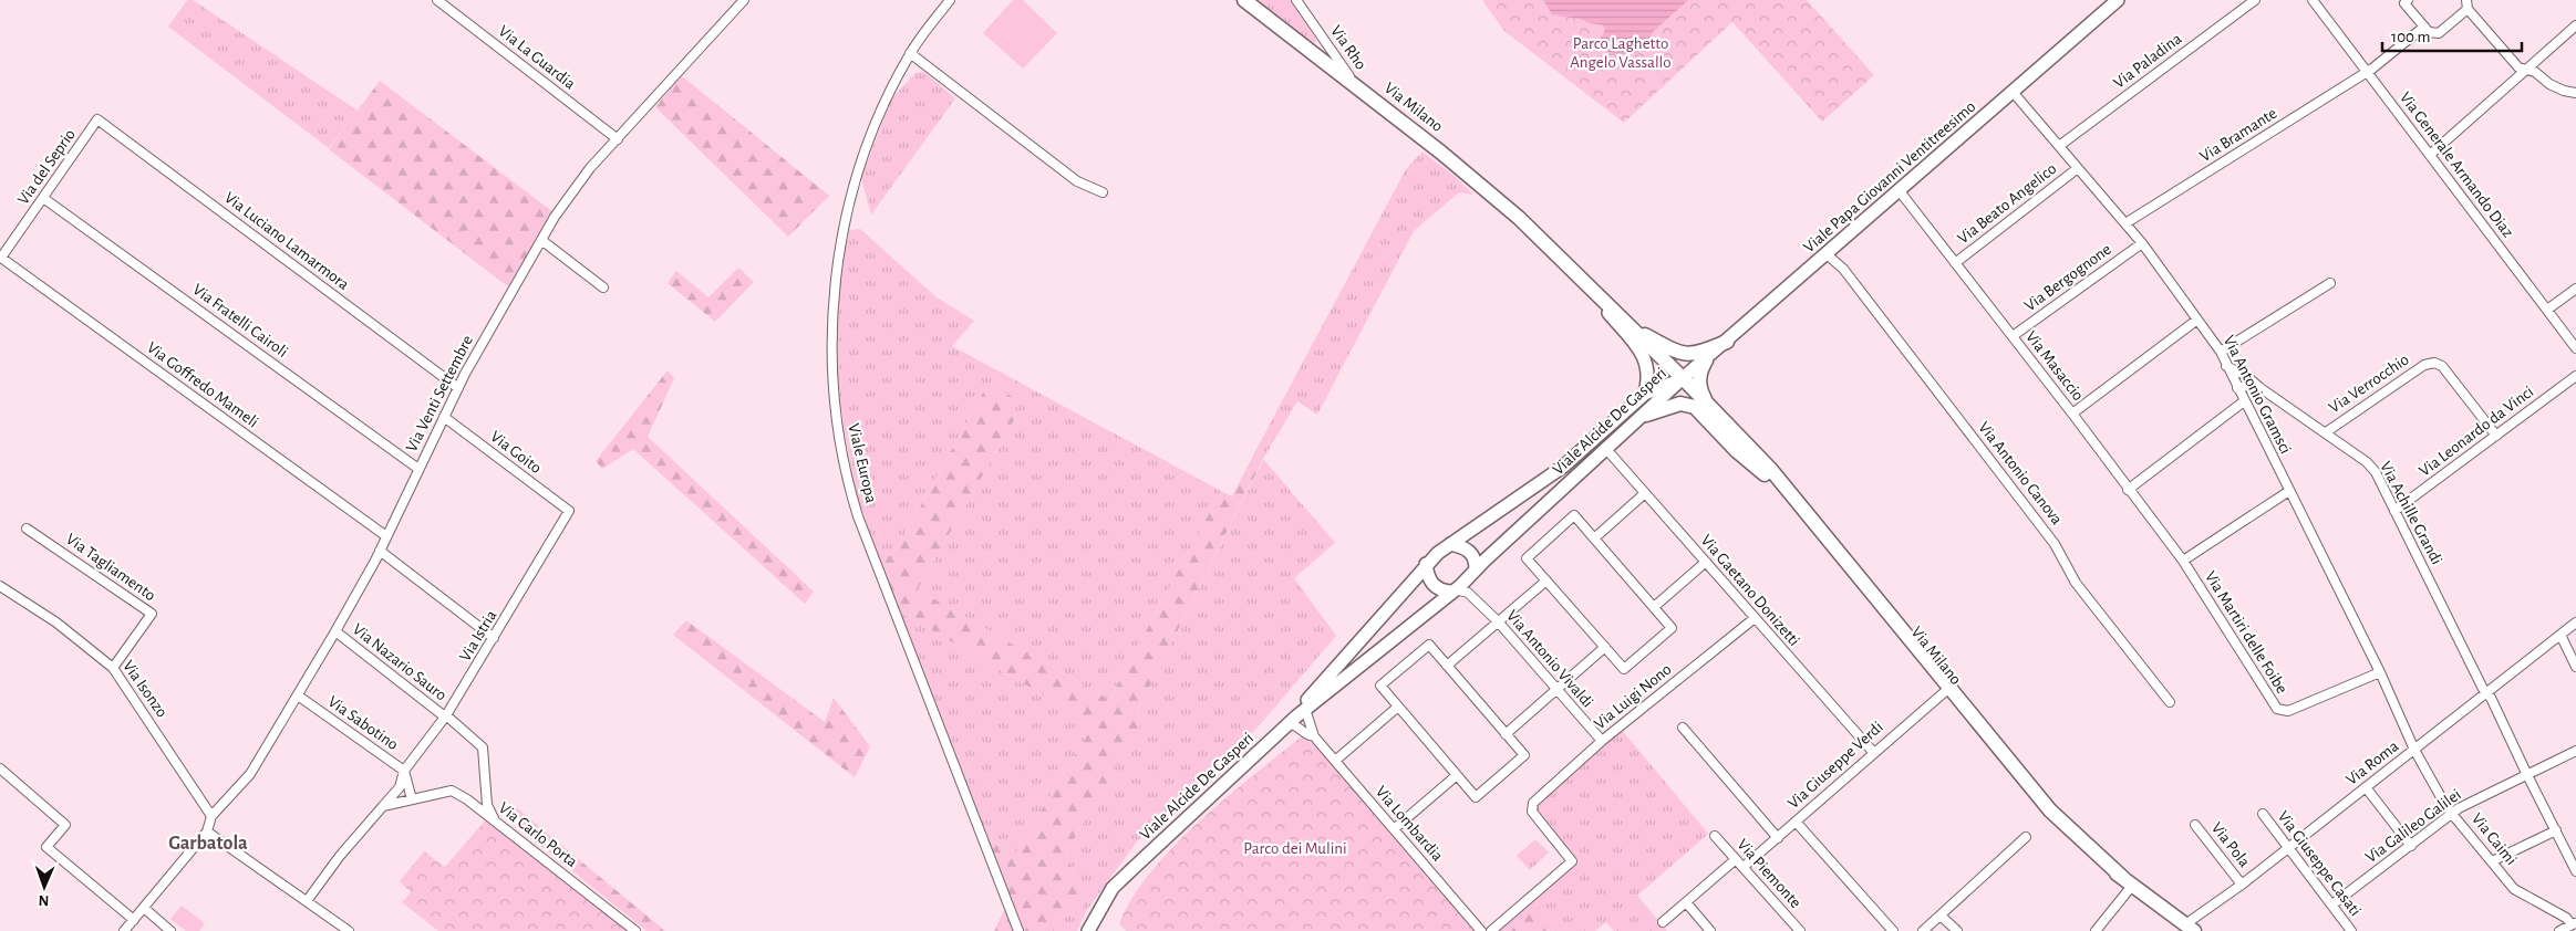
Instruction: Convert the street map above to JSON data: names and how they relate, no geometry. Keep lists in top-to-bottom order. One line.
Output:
{"streets":{"main road":["Via Milano"],"street":["Via Rho","Via La Guardia","Via Paladina","Via Bramante","Via Generale Armando Diaz","Via del Seprio","Viale Papa Giovanni Ventitreesimo","Via Beato Angelico","Via Luciano Lamarmora","Via Bergognone","Via Fratelli Cairoli","Via Masaccio","Via Verrocchio","Via Goffredo Mameli","Via Venti Settembre","Via Antonio Gramsci","Viale Alcide De Gasperi","Via Leonardo da Vinci","Via Goito","Viale Europa","Via Antonio Canova","Via Achille Grandi","Via Tagliamento","Via Gaetano Donizetti","Via Martiri delle Foibe","Via Istria","Via Antonio Vivaldi","Via Nazario Sauro","Via Isonzo","Via Luigi Nono","Via Sabotino","Via Roma","Via Giuseppe Verdi","Via Lombardia","Via Galileo Galilei","Via Carlo Porta","Via Caimi","Via Pola","Via Giuseppe Casati","Via Piemonte"]},"crossings":[["Via Rho","Via Milano"],["Via La Guardia","Via Venti Settembre"],["Via Paladina","Via Antonio Gramsci"],["Via Milano","Viale Papa Giovanni Ventitreesimo"],["Via Milano","Viale Alcide De Gasperi"],["Via Milano","Via Roma"],["Via Milano","Via Giuseppe Verdi"],["Via Bramante","Via Generale Armando Diaz"],["Via Bramante","Via Antonio Gramsci"],["Via del Seprio","Via Luciano Lamarmora"],["Via del Seprio","Via Fratelli Cairoli"],["Via del Seprio","Via Goffredo Mameli"],["Viale Papa Giovanni Ventitreesimo","Via Masaccio"],["Viale Papa Giovanni Ventitreesimo","Via Antonio Gramsci"],["Viale Papa Giovanni Ventitreesimo","Viale Alcide De Gasperi"],["Viale Papa Giovanni Ventitreesimo","Via Antonio Canova"],["Via Beato Angelico","Via Masaccio"],["Via Beato Angelico","Via Antonio Gramsci"],["Via Luciano Lamarmora","Via Venti Settembre"],["Via Bergognone","Via Masaccio"],["Via Bergognone","Via Antonio Gramsci"],["Via Fratelli Cairoli","Via Venti Settembre"],["Via Masaccio","Via Martiri delle Foibe"],["Via Verrocchio","Via Leonardo da Vinci"],["Via Verrocchio","Via Achille Grandi"],["Via Goffredo Mameli","Via Venti Settembre"],["Via Venti Settembre","Via Goito"],["Via Venti Settembre","Via Nazario Sauro"],["Via Venti Settembre","Via Isonzo"],["Via Venti Settembre","Via Sabotino"],["Via Antonio Gramsci","Via Achille Grandi"],["Via Antonio Gramsci","Via Martiri delle Foibe"],["Via Antonio Gramsci","Via Roma"],["Via Antonio Gramsci","Via Caimi"],["Viale Alcide De Gasperi","Via Gaetano Donizetti"],["Viale Alcide De Gasperi","Via Antonio Vivaldi"],["Viale Alcide De Gasperi","Via Lombardia"],["Via Leonardo da Vinci","Via Achille Grandi"],["Via Goito","Via Istria"],["Via Achille Grandi","Via Roma"],["Via Achille Grandi","Via Galileo Galilei"],["Via Tagliamento","Via Isonzo"],["Via Gaetano Donizetti","Via Luigi Nono"],["Via Gaetano Donizetti","Via Giuseppe Verdi"],["Via Istria","Via Nazario Sauro"],["Via Istria","Via Sabotino"],["Via Antonio Vivaldi","Via Luigi Nono"],["Via Nazario Sauro","Via Carlo Porta"],["Via Sabotino","Via Carlo Porta"],["Via Roma","Via Caimi"],["Via Roma","Via Pola"],["Via Roma","Via Giuseppe Casati"],["Via Giuseppe Verdi","Via Piemonte"],["Via Galileo Galilei","Via Caimi"],["Via Galileo Galilei","Via Giuseppe Casati"]],"districts":["Garbatola"],"parks":["Parco Laghetto Angelo Vassallo","Parco dei Mulini"],"scale_bar":"100 m","north":"bottom"}
